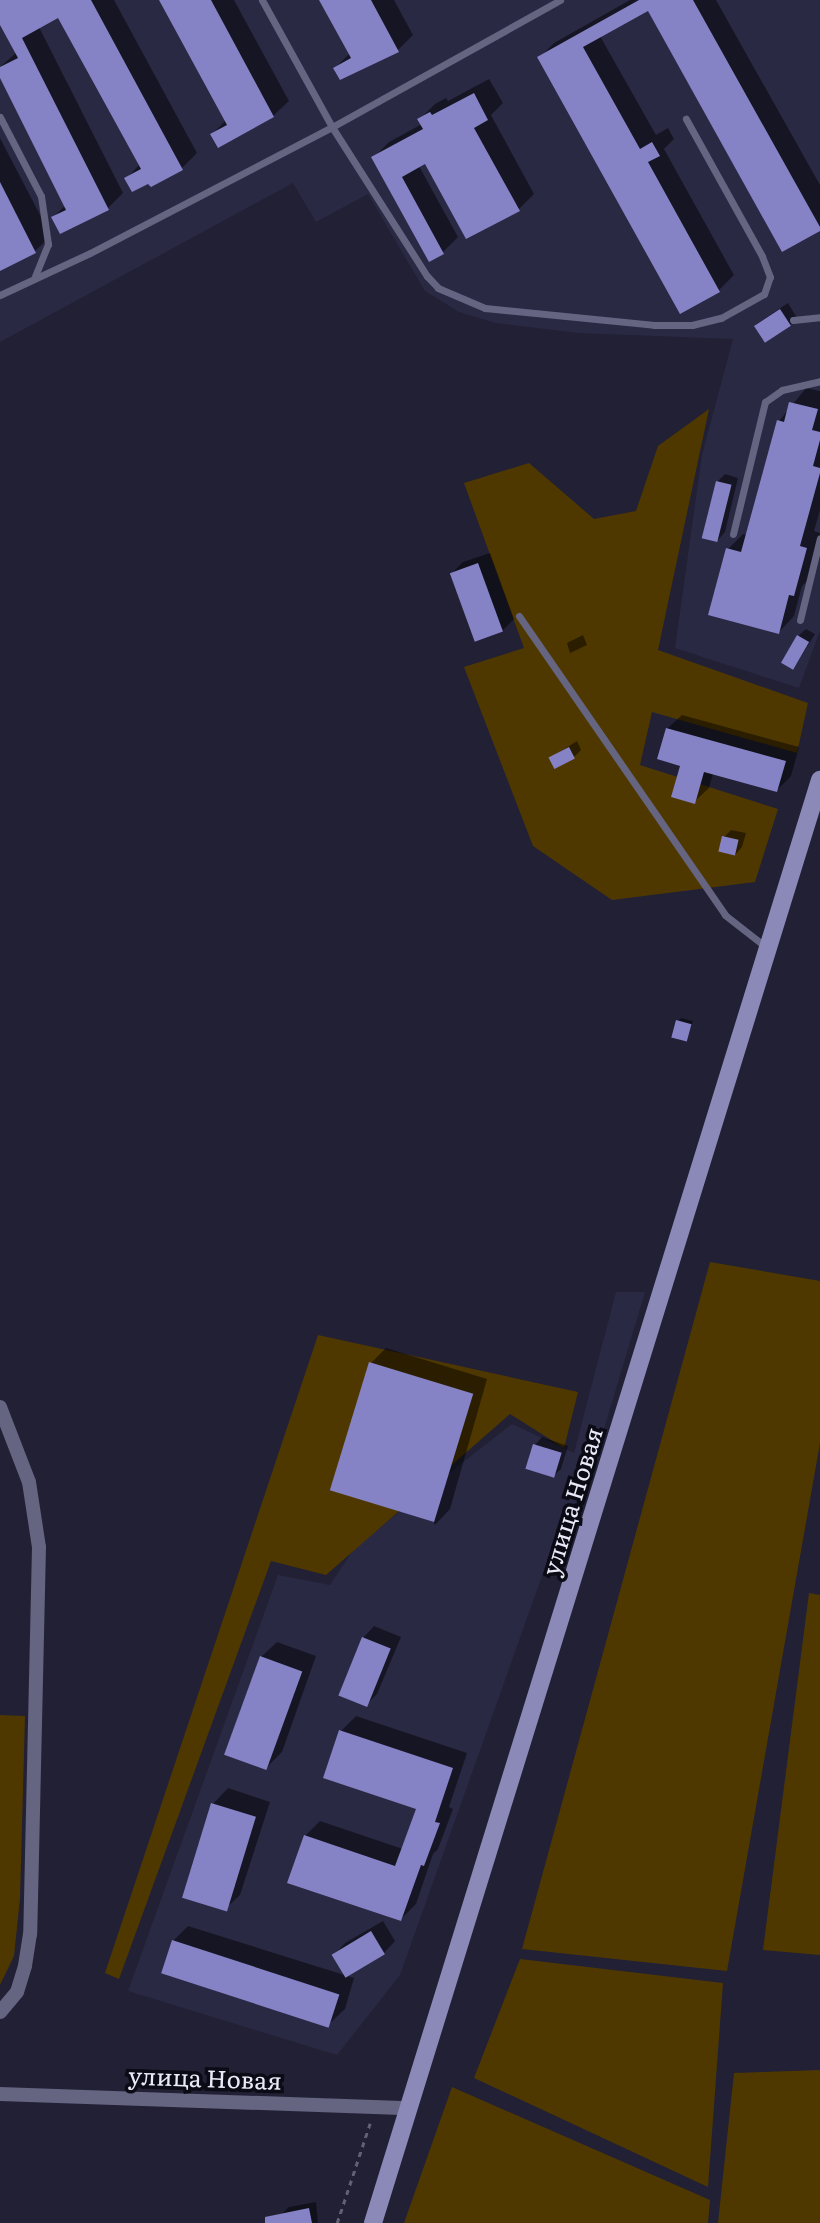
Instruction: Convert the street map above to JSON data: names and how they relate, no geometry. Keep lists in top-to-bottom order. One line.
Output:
{"streets":{"street":["улица Новая"]}}
